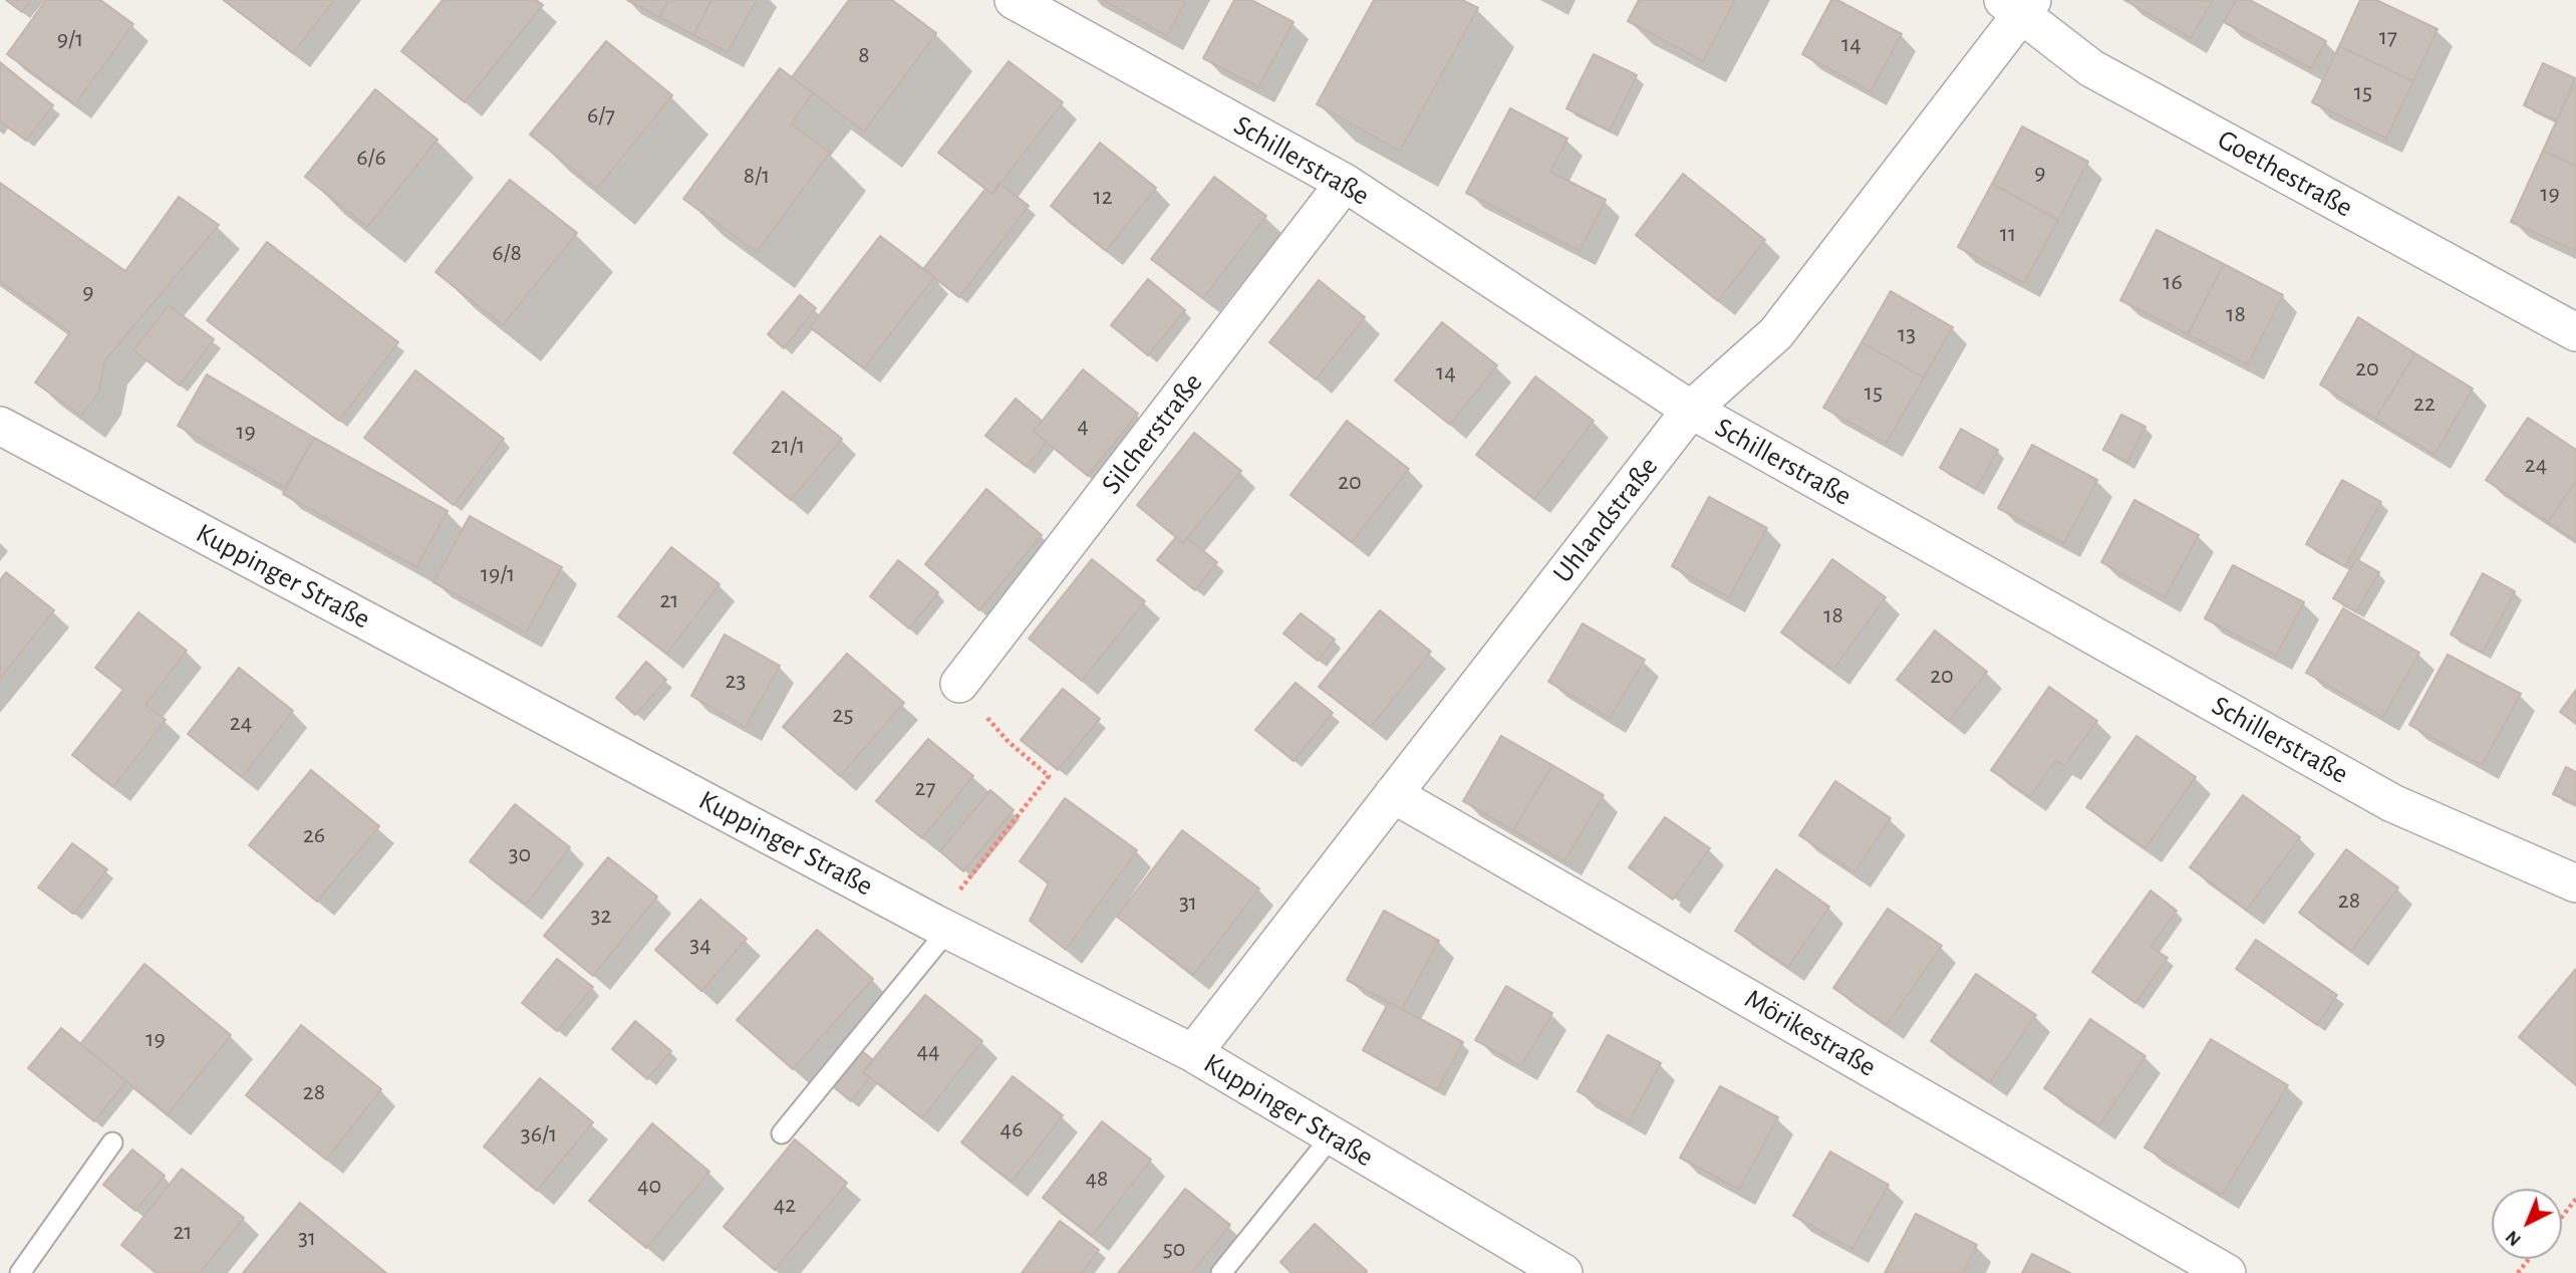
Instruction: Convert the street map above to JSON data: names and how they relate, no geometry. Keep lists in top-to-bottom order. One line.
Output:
{"streets":{"street":["Schillerstraße","Goethestraße","Silcherstraße","Uhlandstraße","Kuppinger Straße","Mörikestraße"]},"crossings":[["Schillerstraße","Silcherstraße"],["Schillerstraße","Uhlandstraße"],["Goethestraße","Uhlandstraße"],["Uhlandstraße","Kuppinger Straße"],["Uhlandstraße","Mörikestraße"]],"house_numbers":["17","9/1","14","8","15","6/7","6/6","9","8/1","19","12","11","6/8","16","9","18","13","20","14","15","22","4","19","21/1","24","20","19/1","21","18","20","23","25","24","27","26","30","28","31","32","34","19","44","28","46","36/1","48","40","42","21","31","50"],"north":"bottom left"}
